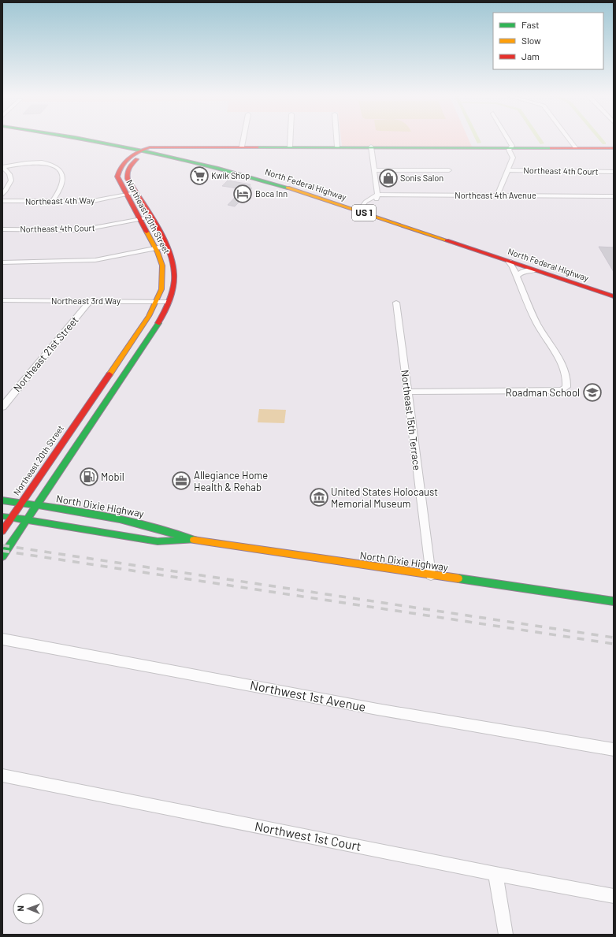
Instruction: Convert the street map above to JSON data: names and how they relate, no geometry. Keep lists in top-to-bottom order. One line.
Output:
{"streets":{"main road":["North Federal Highway","US 1","Northeast 20th Street","North Dixie Highway"],"street":["Northeast 4th Court","Northeast 4th Avenue","Northeast 4th Way","Northeast 3rd Way","Northeast 21st Street","Northeast 15th Terrace","Northwest 1st Avenue","Northwest 1st Court"]},"crossings":[["Northeast 4th Court","Northeast 20th Street"],["North Federal Highway","Northeast 20th Street"],["Northeast 4th Way","Northeast 20th Street"],["Northeast 20th Street","Northeast 3rd Way"],["Northeast 20th Street","North Dixie Highway"],["Northeast 3rd Way","Northeast 21st Street"],["Northeast 15th Terrace","North Dixie Highway"]],"places":{"supermarket":["Kwik Shop"],"shop":["Sonis Salon"],"hotel":["Boca Inn"],"school or university":["Roadman School"],"fuel station":["Mobil"],"office":["Allegiance Home Health & Rehab"],"museum":["United States Holocaust Memorial Museum"]},"legend":["Fast","Slow","Jam"],"north":"left"}
